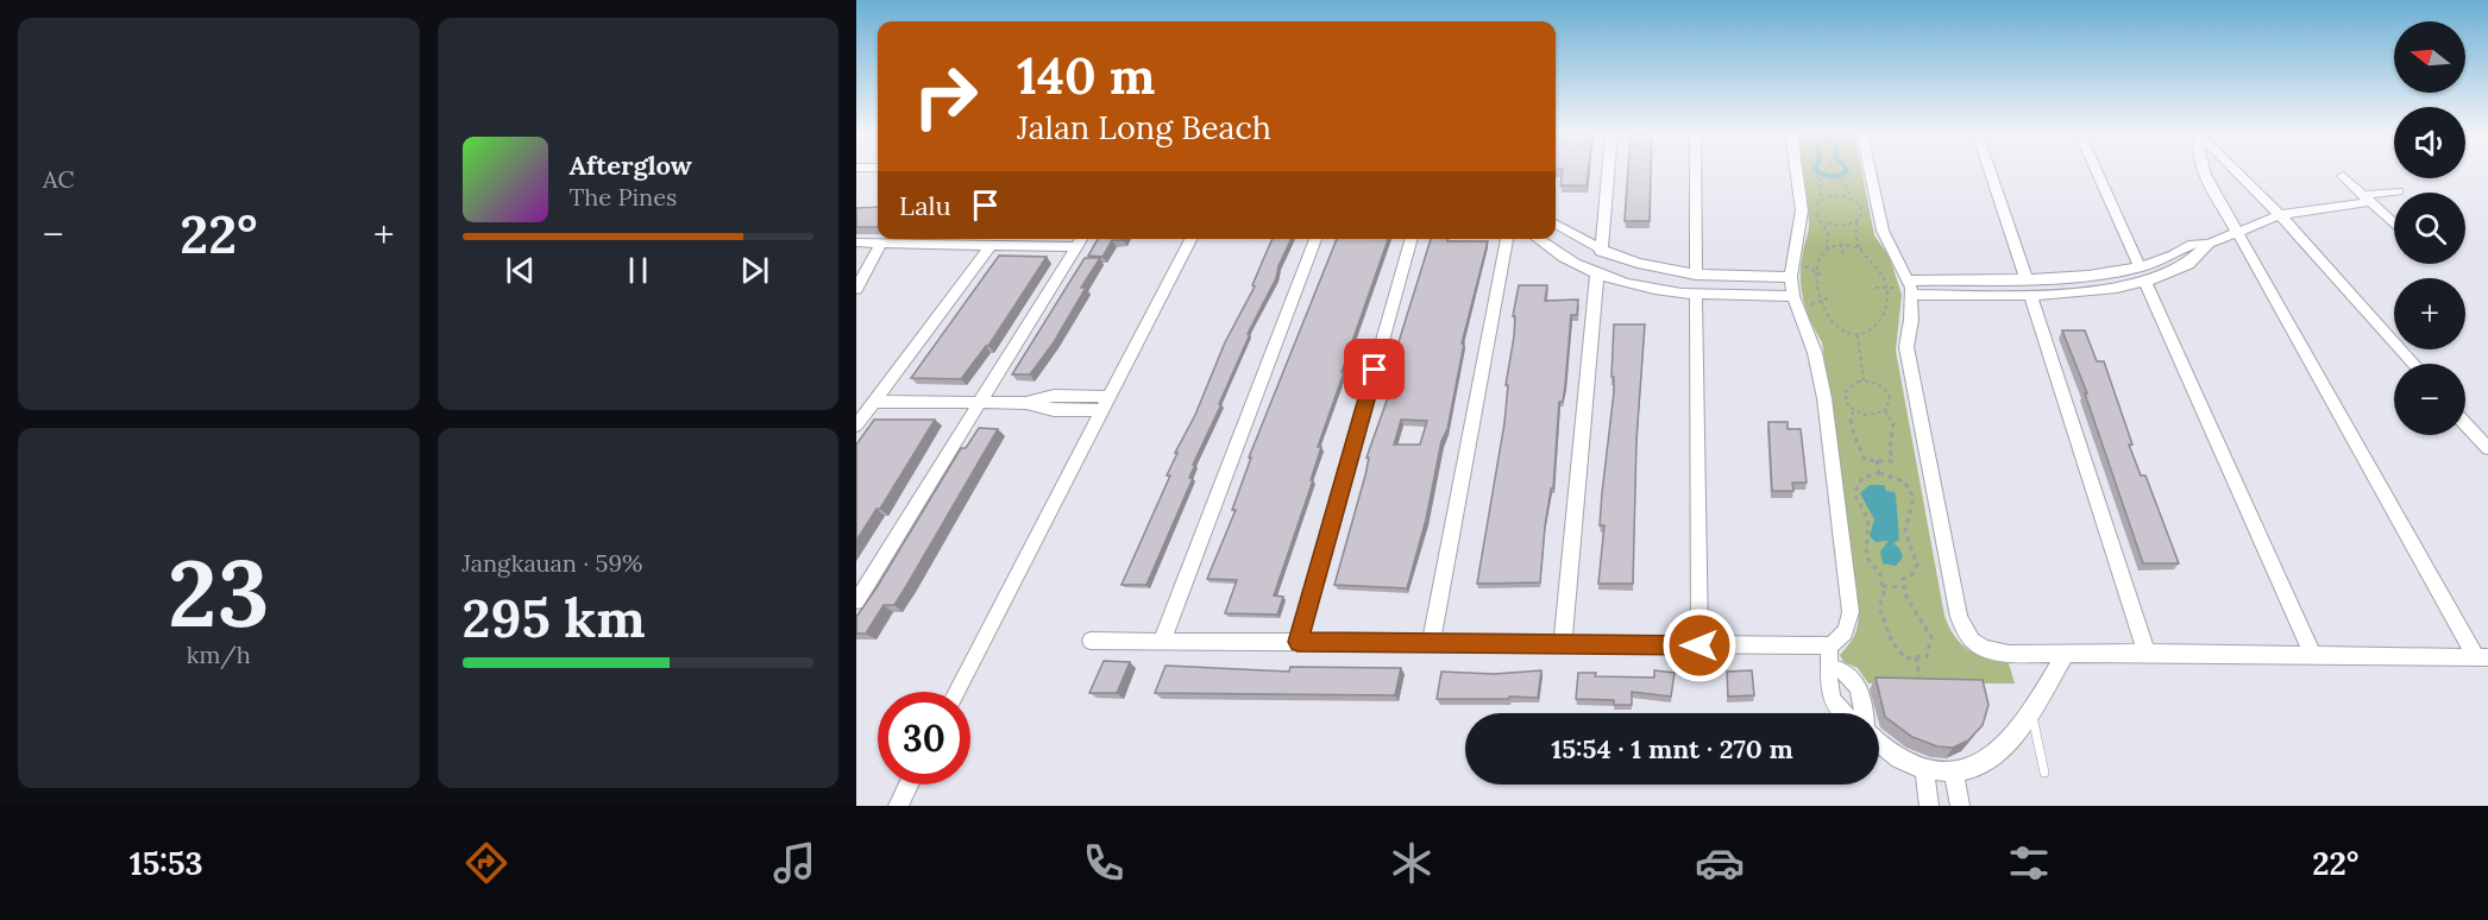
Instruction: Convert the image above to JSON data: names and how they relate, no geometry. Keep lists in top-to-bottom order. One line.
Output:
{"north":"left","page":{"tile":["AC",["23","km/h"],["Jangkauan · 59%","295 km"]],"map_buttons":["+","−"],"turn":["140 m","Jalan Long Beach"],"song":["Afterglow","The Pines"],"then":"Lalu","heat":["−","22°","+"],"limit":"30","trip":"15:54 · 1 mnt · 270 m","tabs":["15:53","22°"]}}
